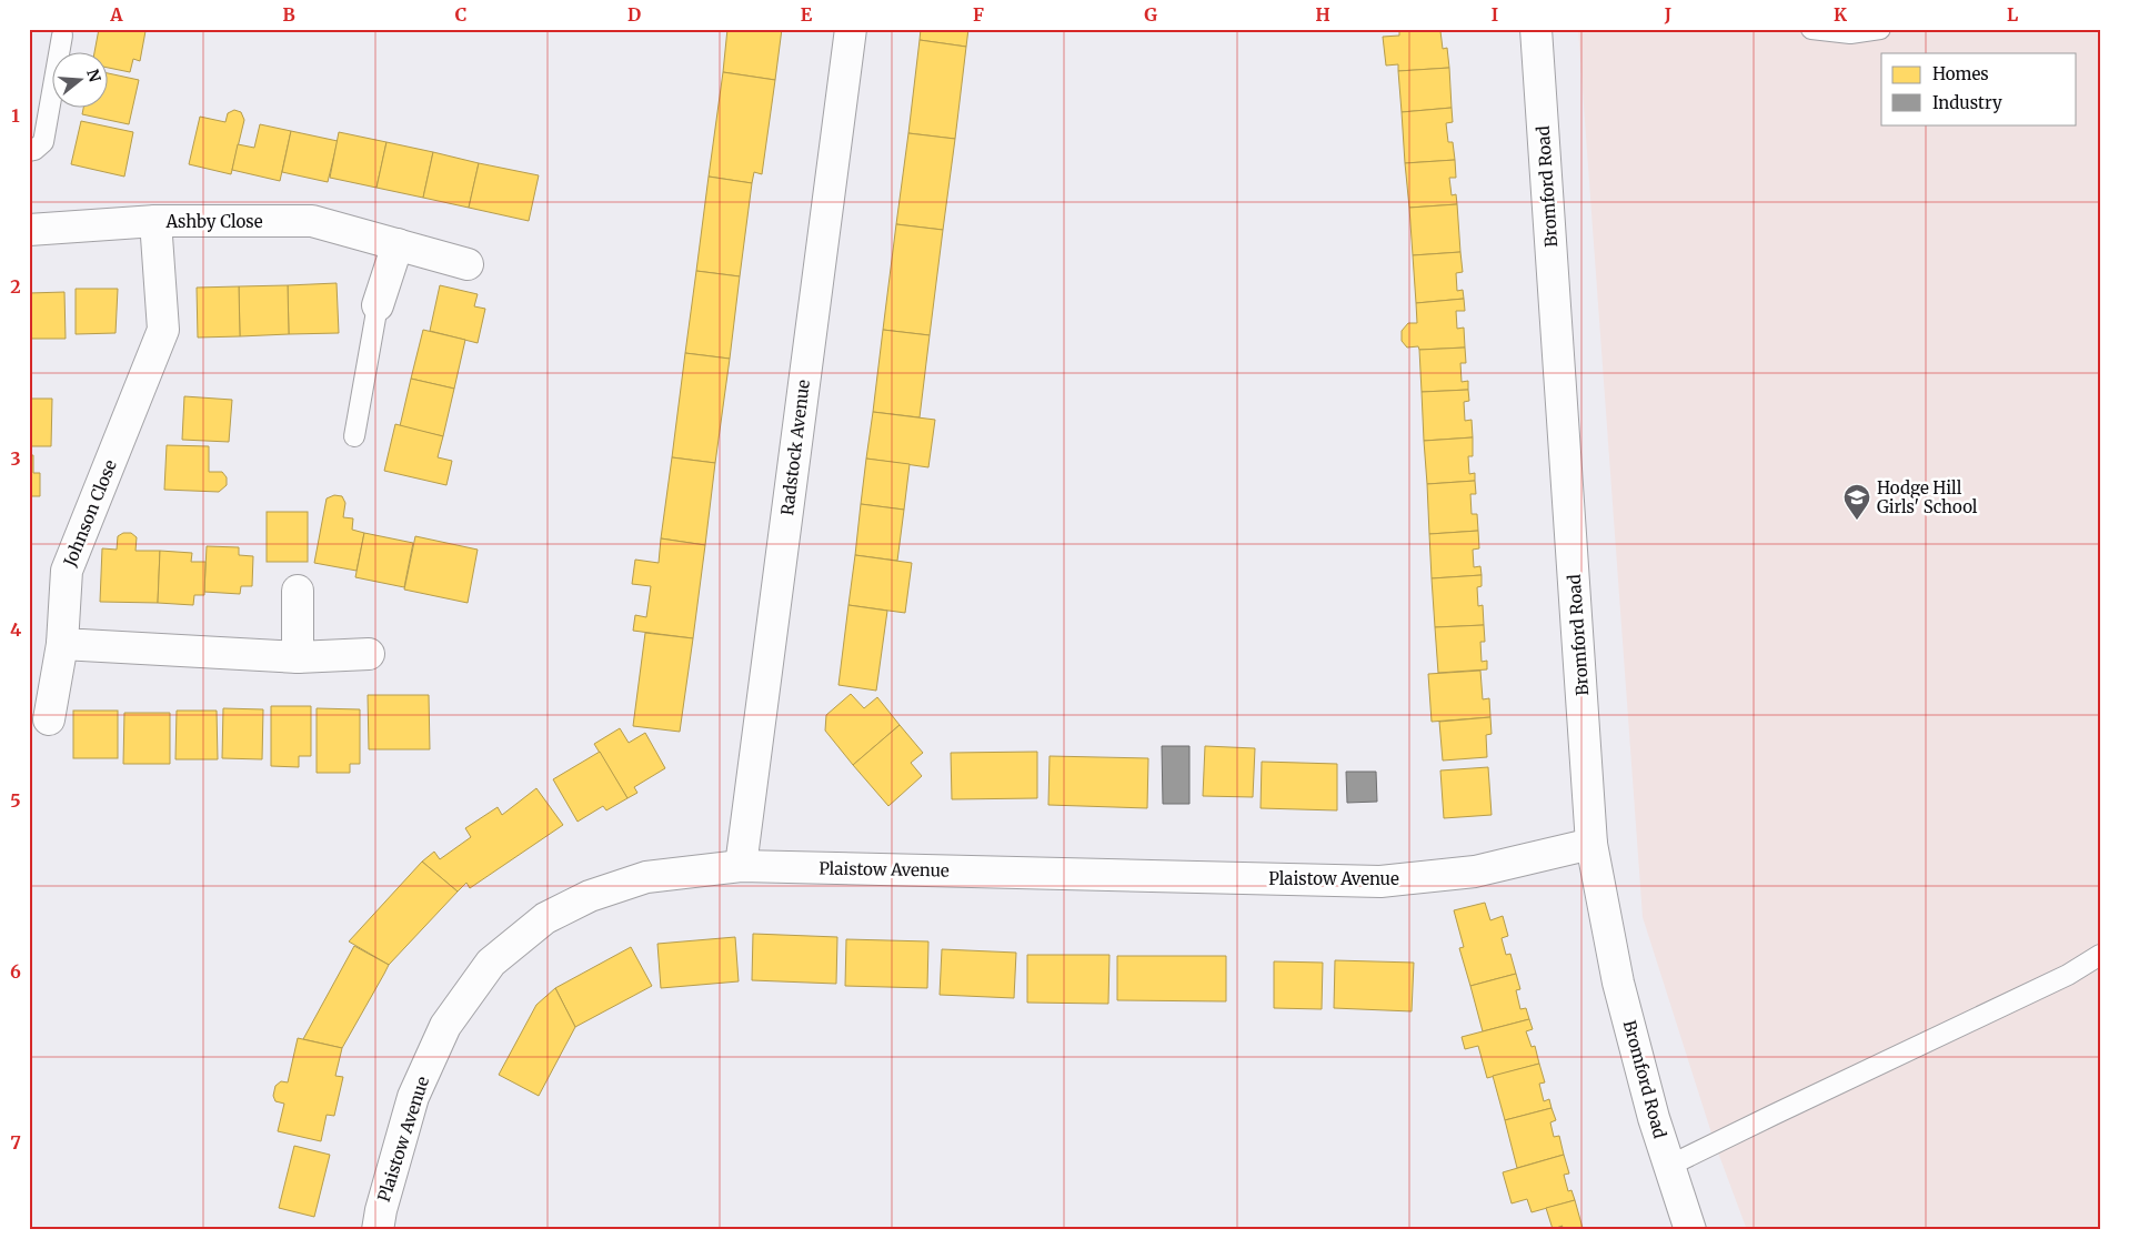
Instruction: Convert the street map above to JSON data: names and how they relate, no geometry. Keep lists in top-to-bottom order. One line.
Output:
{"streets":{"street":["Bromford Road","Ashby Close","Radstock Avenue","Johnson Close","Plaistow Avenue"]},"crossings":[["Bromford Road","Plaistow Avenue"],["Ashby Close","Johnson Close"],["Radstock Avenue","Plaistow Avenue"]],"places":{"school or university":["Hodge Hill Girls' School"]},"legend":["Homes","Industry"],"north":"right","grid":{"columns":["A","B","C","D","E","F","G","H","I","J","K","L"],"rows":["1","2","3","4","5","6","7"]}}
